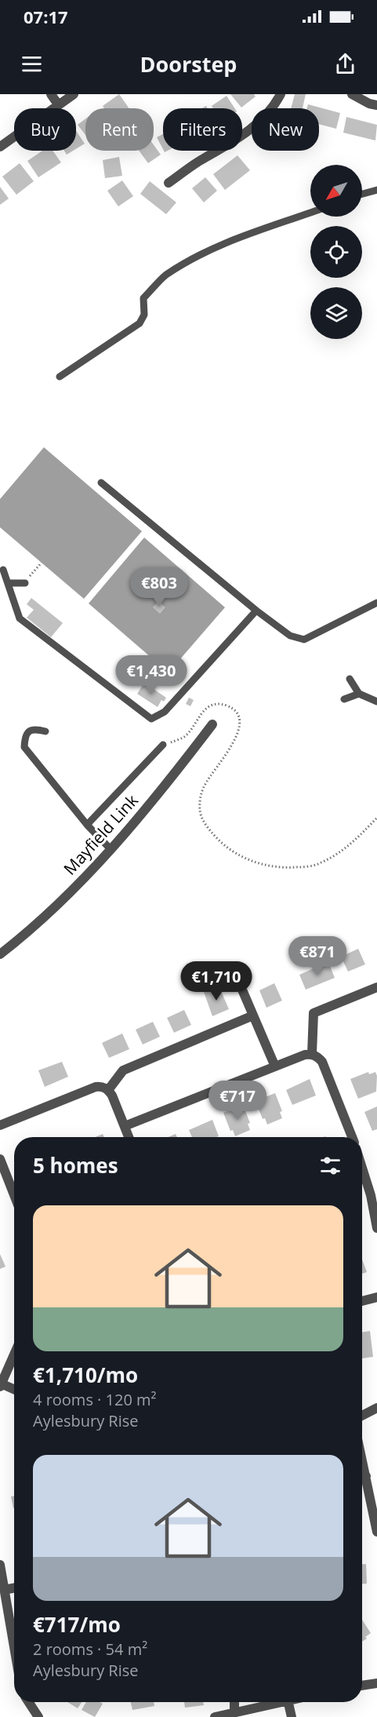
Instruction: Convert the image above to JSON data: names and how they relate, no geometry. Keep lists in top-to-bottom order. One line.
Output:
{"streets":{"street":["Mayfield Link"]},"north":"bottom left","page":{"status":"07:17","header":"Doorstep","chip":["Buy","Rent","Filters","New"],"price":["€803","€1,430","€871","€1,710","€717"],"heading":"5 homes","list":[{"name":"€1,710/mo","note":"4 rooms · 120 m² · Aylesbury Rise"},{"name":"€717/mo","note":"2 rooms · 54 m² · Aylesbury Rise"}]}}
